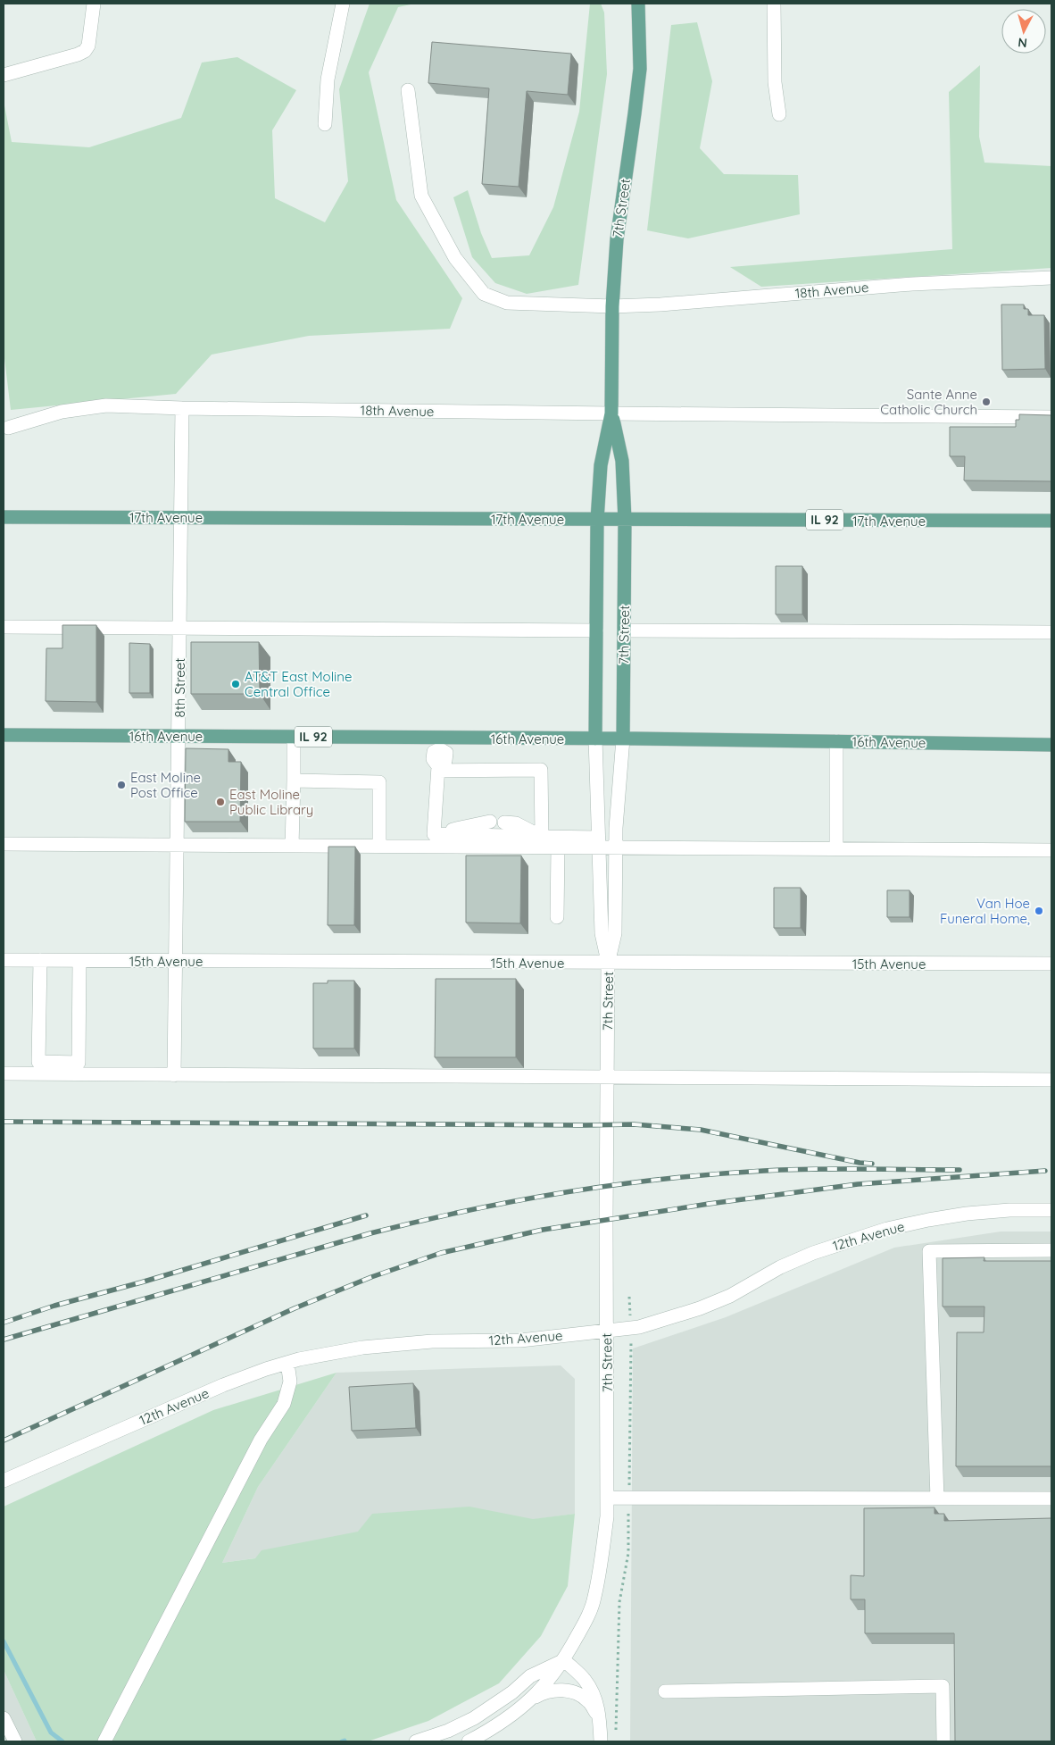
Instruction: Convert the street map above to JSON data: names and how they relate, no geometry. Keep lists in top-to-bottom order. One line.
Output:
{"streets":{"main road":["7th Street","17th Avenue","IL 92","16th Avenue"],"street":["18th Avenue","8th Street","15th Avenue","12th Avenue"]},"crossings":[["7th Street","18th Avenue"],["7th Street","17th Avenue"],["7th Street","16th Avenue"],["7th Street","15th Avenue"],["7th Street","12th Avenue"],["18th Avenue","8th Street"],["17th Avenue","8th Street"],["8th Street","16th Avenue"],["8th Street","15th Avenue"]],"places":["Sante Anne Catholic Church","AT&T East Moline Central Office","East Moline Post Office","East Moline Public Library","Van Hoe Funeral Home,"],"north":"bottom"}
